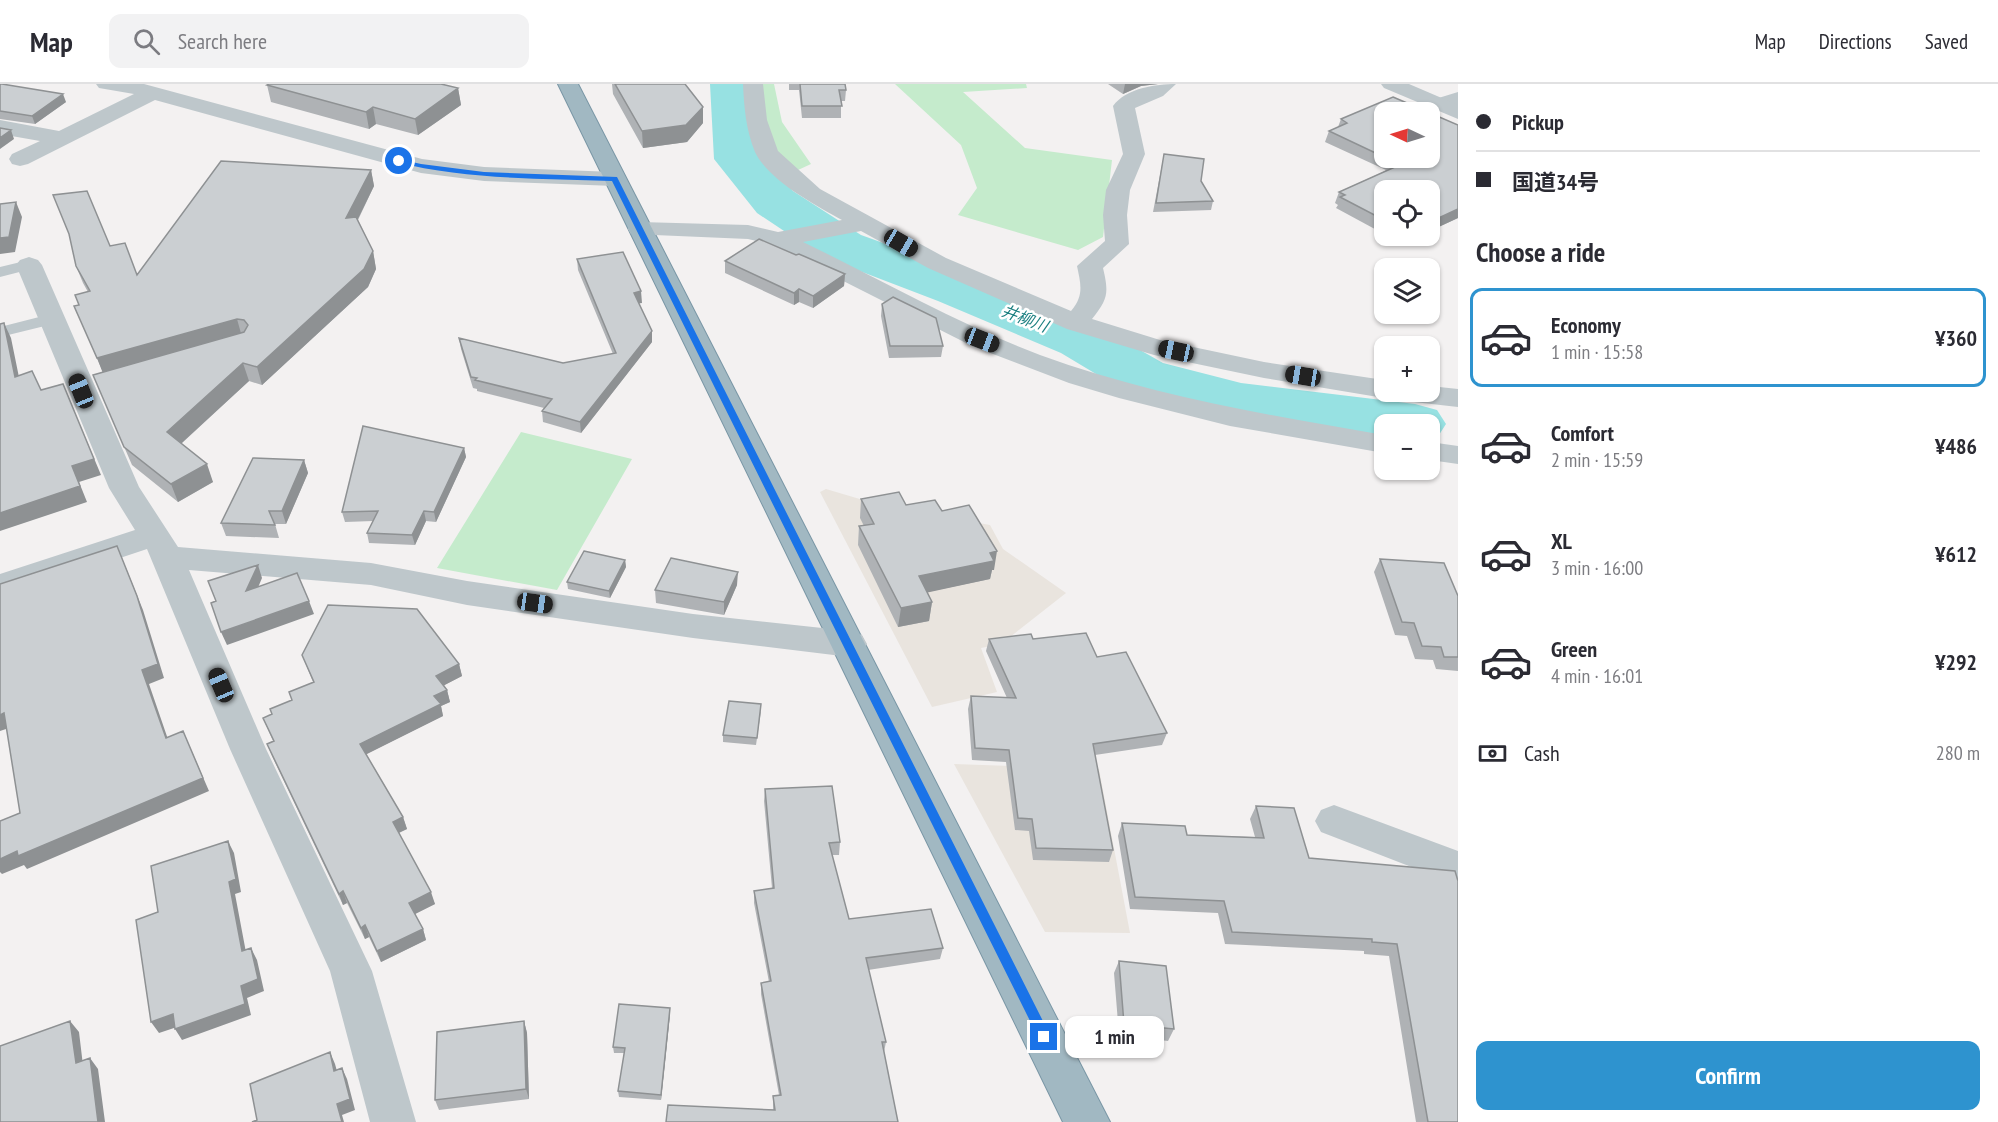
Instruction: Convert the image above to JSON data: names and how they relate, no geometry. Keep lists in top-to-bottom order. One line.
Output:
{"water":["井柳川"],"north":"left","page":{"header":"Map","search":"Search here","nav":["Map","Directions","Saved"],"banner":["Pickup","国道34号"],"map_buttons":["+","−"],"heading":"Choose a ride","list":[{"name":"Economy","note":"1 min · 15:58","value":"¥360"},{"name":"Comfort","note":"2 min · 15:59","value":"¥486"},{"name":"XL","note":"3 min · 16:00","value":"¥612"},{"name":"Green","note":"4 min · 16:01","value":"¥292"}],"pay":["Cash","280 m"],"bubble":"1 min","buttons":"Confirm"}}
